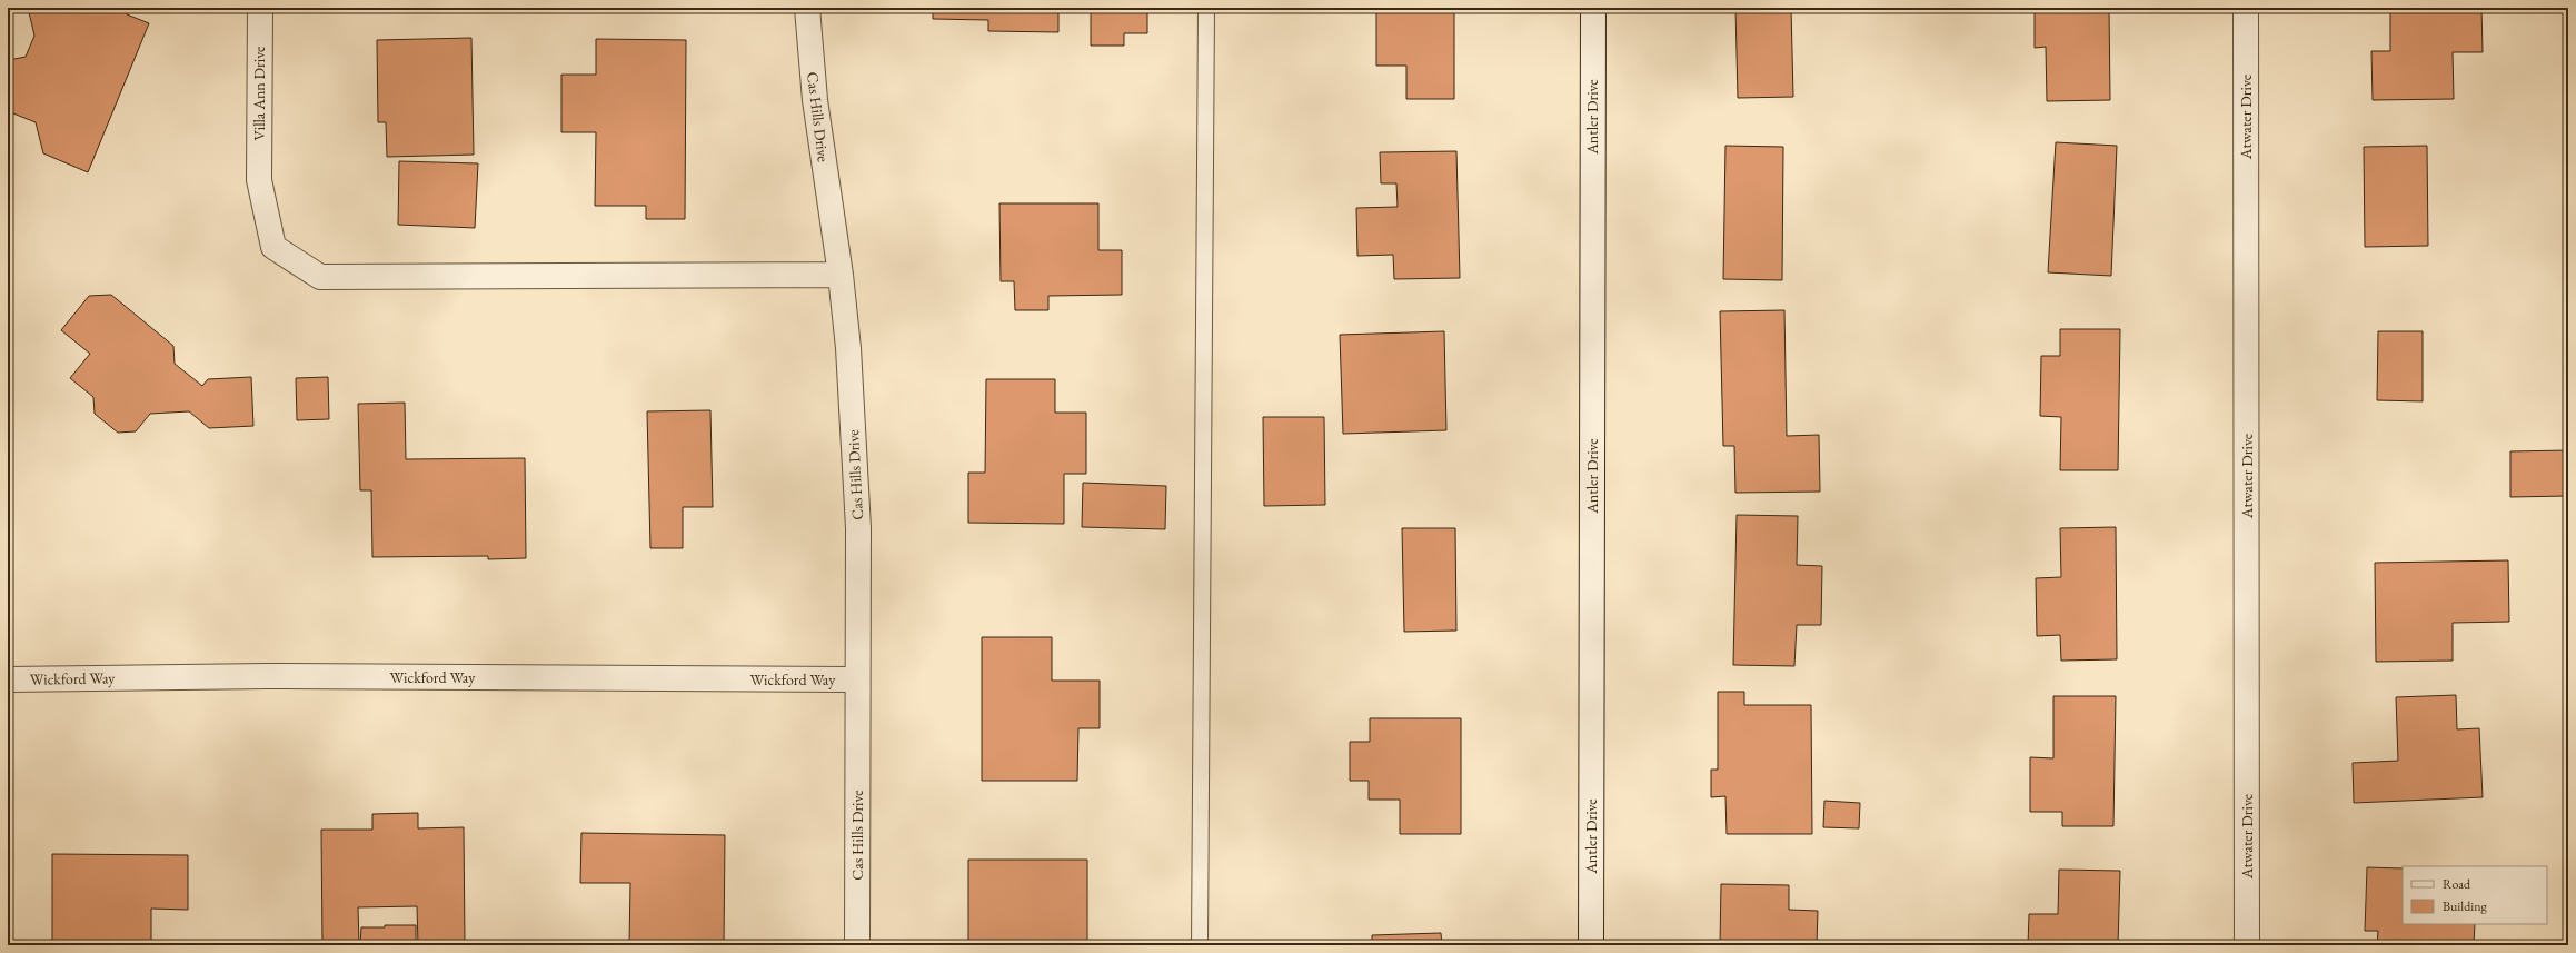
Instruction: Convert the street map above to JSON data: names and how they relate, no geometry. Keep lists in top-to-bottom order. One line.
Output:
{"streets":{"street":["Villa Ann Drive","Cas Hills Drive","Antler Drive","Atwater Drive","Wickford Way"]},"crossings":[["Villa Ann Drive","Cas Hills Drive"],["Cas Hills Drive","Wickford Way"]],"legend":["Road","Building"]}
